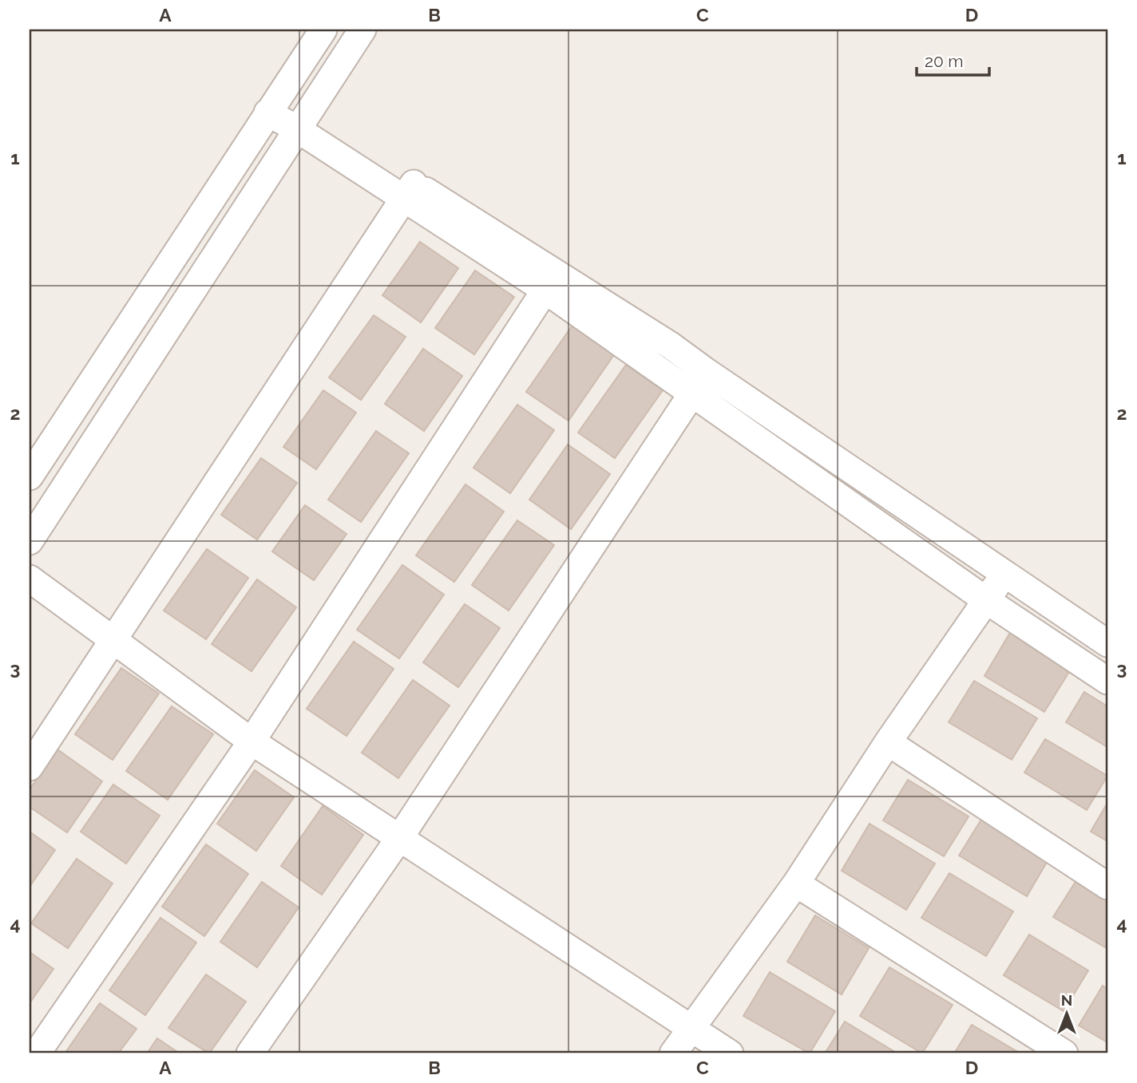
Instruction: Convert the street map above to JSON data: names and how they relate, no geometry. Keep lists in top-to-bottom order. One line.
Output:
{"scale_bar":"20 m","north":"top","grid":{"columns":["A","B","C","D"],"rows":["1","2","3","4"]}}
